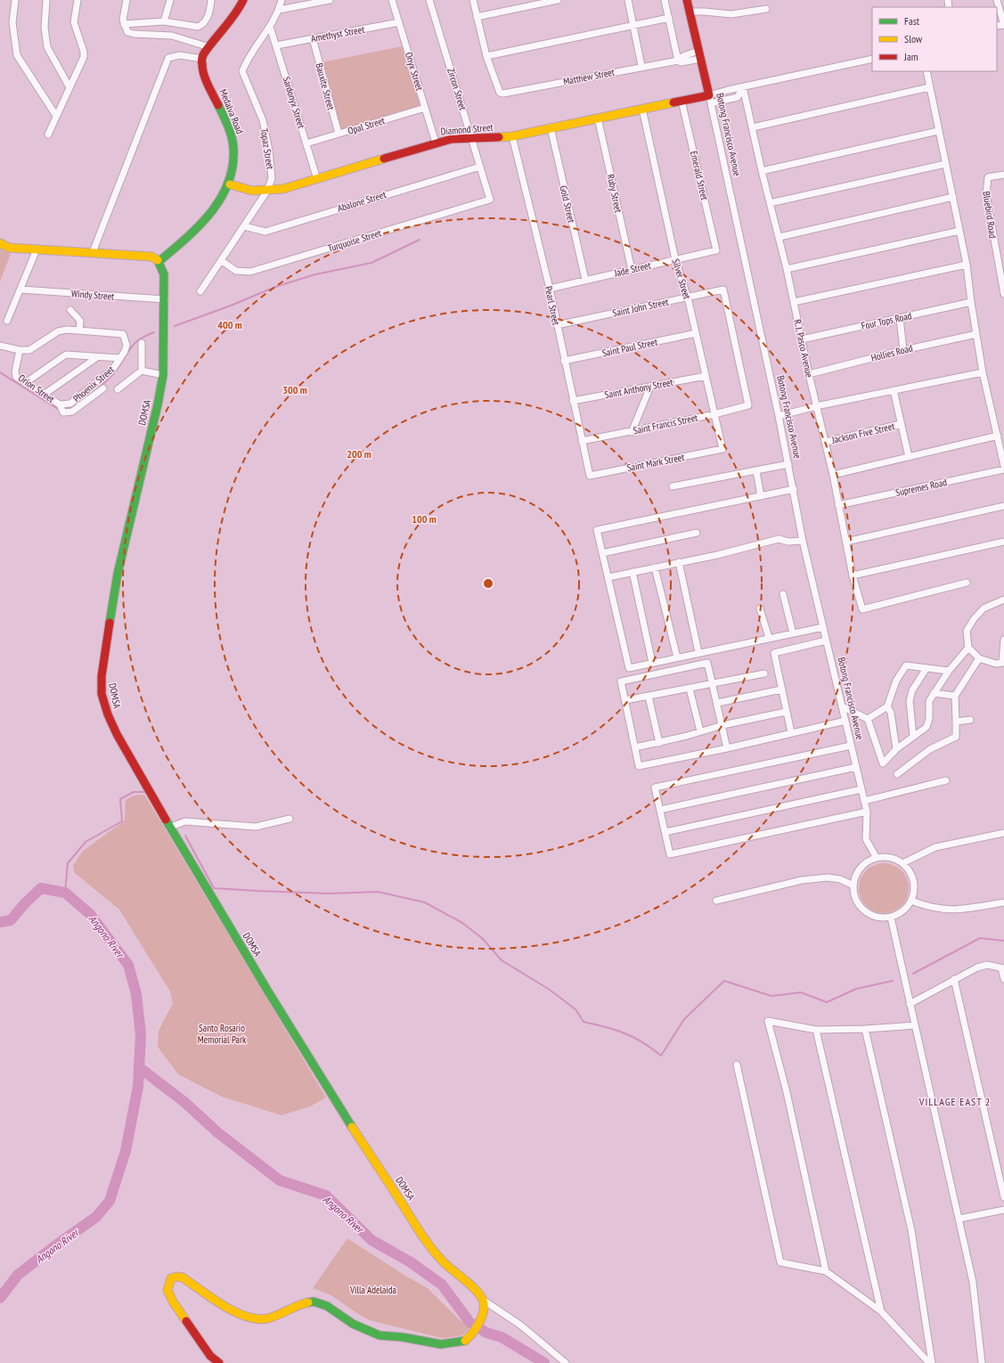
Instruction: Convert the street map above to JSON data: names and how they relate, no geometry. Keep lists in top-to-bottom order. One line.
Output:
{"streets":{"main road":["Medalva Road","Diamond Street","Botong Francisco Avenue","DOMSA"],"street":["Amethyst Street","Onyx Street","Matthew Street","Bauxite Street","Zircon Street","Sardonyx Street","Opal Street","Topaz Street","Emerald Street","Ruby Street","Abalone Street","Gold Street","Bluebird Road","Turquoise Street","Jade Street","Silver Street","Windy Street","Pearl Street","Saint John Street","Four Tops Road","Saint Paul Street","R. J. Pasco Avenue","Hollies Road","Phoenix Street","Orion Street","Saint Anthony Street","Saint Francis Street","Jackson Five Street","Saint Mark Street","Supremes Road"]},"crossings":[["Amethyst Street","Onyx Street"],["Amethyst Street","Bauxite Street"],["Amethyst Street","Sardonyx Street"],["Onyx Street","Opal Street"],["Onyx Street","Diamond Street"],["Matthew Street","Botong Francisco Avenue"],["Bauxite Street","Opal Street"],["Zircon Street","Diamond Street"],["Zircon Street","Abalone Street"],["Zircon Street","Turquoise Street"],["Sardonyx Street","Opal Street"],["Sardonyx Street","Diamond Street"],["Sardonyx Street","Topaz Street"],["Medalva Road","Diamond Street"],["Medalva Road","DOMSA"],["Diamond Street","Botong Francisco Avenue"],["Diamond Street","Topaz Street"],["Diamond Street","Emerald Street"],["Diamond Street","Ruby Street"],["Diamond Street","Gold Street"],["Diamond Street","Silver Street"],["Diamond Street","Pearl Street"],["Topaz Street","Abalone Street"],["Topaz Street","Turquoise Street"],["Emerald Street","Jade Street"],["Ruby Street","Jade Street"],["Gold Street","Jade Street"],["Jade Street","Silver Street"],["Jade Street","Pearl Street"],["Silver Street","Saint John Street"],["Silver Street","Saint Paul Street"],["Silver Street","Saint Anthony Street"],["Silver Street","Saint Francis Street"],["Silver Street","Saint Mark Street"],["Windy Street","DOMSA"],["Pearl Street","Saint John Street"],["Pearl Street","Saint Paul Street"],["Pearl Street","Saint Anthony Street"],["Pearl Street","Saint Francis Street"],["Pearl Street","Saint Mark Street"],["Saint John Street","Saint Francis Street"],["Four Tops Road","R. J. Pasco Avenue"],["R. J. Pasco Avenue","Hollies Road"],["R. J. Pasco Avenue","Jackson Five Street"],["R. J. Pasco Avenue","Supremes Road"],["Phoenix Street","Orion Street"]],"districts":["VILLAGE EAST 2"],"water":["Angono River"],"parks":["Santo Rosario Memorial Park","Villa Adelaida"],"legend":["Fast","Slow","Jam"],"rings":["400 m","300 m","200 m","100 m"]}
